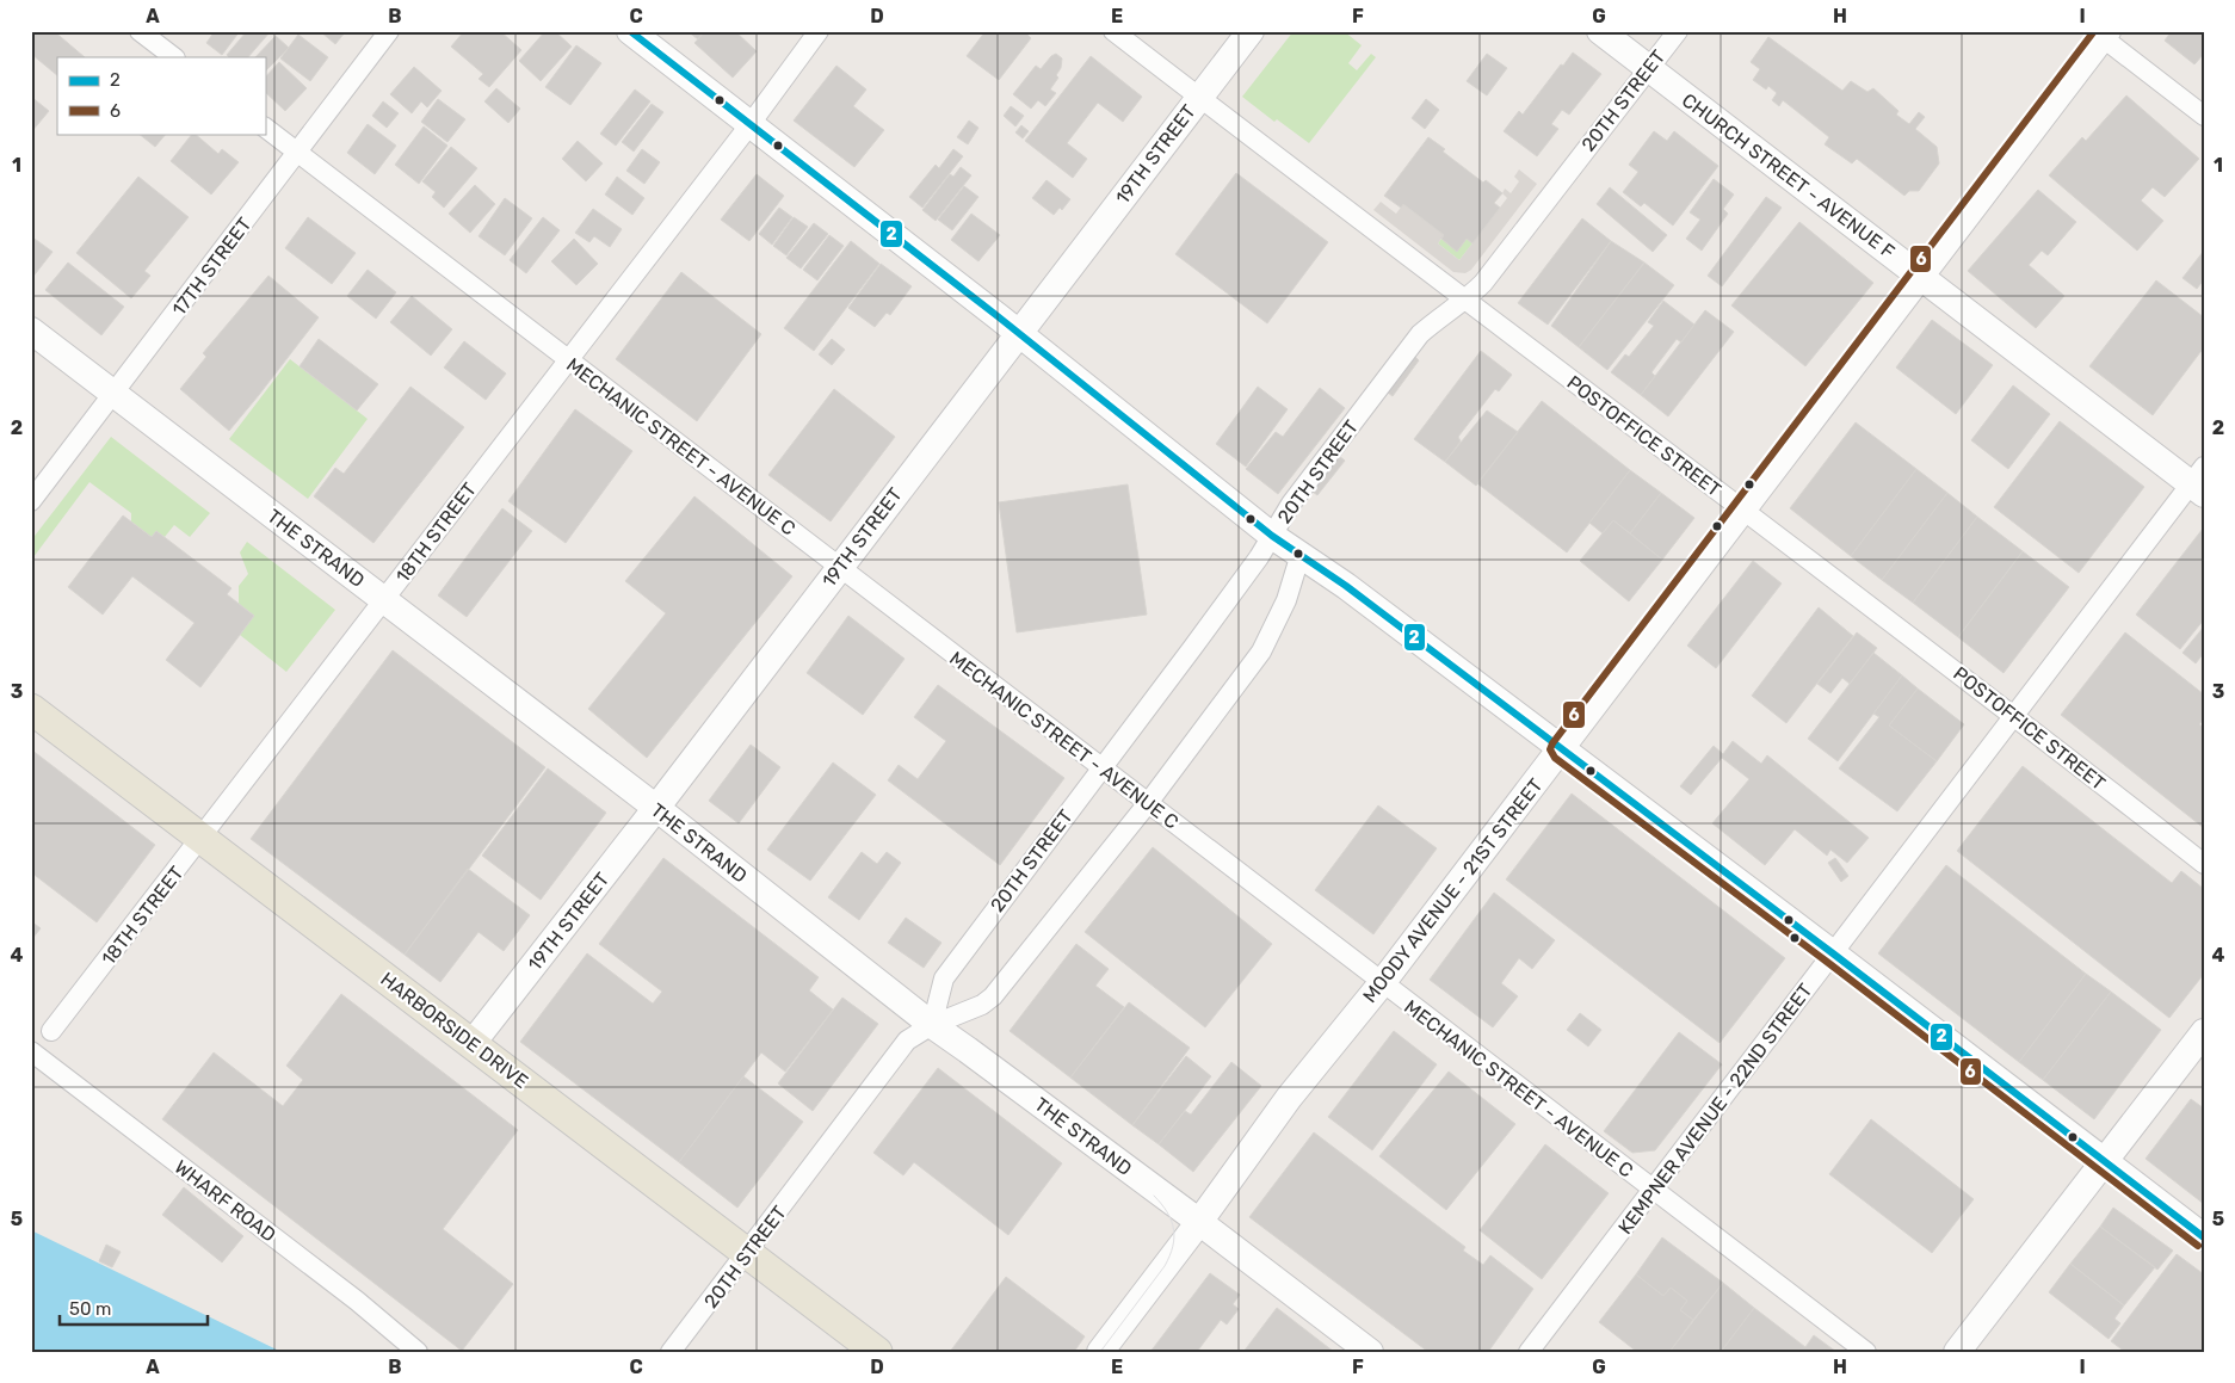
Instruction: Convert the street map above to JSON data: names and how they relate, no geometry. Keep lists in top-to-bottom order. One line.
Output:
{"streets":{"main road":["HARBORSIDE DRIVE"],"street":["20TH STREET","19TH STREET","CHURCH STREET - AVENUE F","17TH STREET","POSTOFFICE STREET","MECHANIC STREET - AVENUE C","18TH STREET","THE STRAND","MOODY AVENUE - 21ST STREET","KEMPNER AVENUE - 22ND STREET","WHARF ROAD"]},"crossings":[["20TH STREET","CHURCH STREET - AVENUE F"],["20TH STREET","POSTOFFICE STREET"],["20TH STREET","MECHANIC STREET - AVENUE C"],["20TH STREET","THE STRAND"],["20TH STREET","HARBORSIDE DRIVE"],["19TH STREET","POSTOFFICE STREET"],["19TH STREET","MECHANIC STREET - AVENUE C"],["19TH STREET","THE STRAND"],["19TH STREET","HARBORSIDE DRIVE"],["CHURCH STREET - AVENUE F","MOODY AVENUE - 21ST STREET"],["CHURCH STREET - AVENUE F","KEMPNER AVENUE - 22ND STREET"],["17TH STREET","MECHANIC STREET - AVENUE C"],["17TH STREET","THE STRAND"],["POSTOFFICE STREET","MOODY AVENUE - 21ST STREET"],["POSTOFFICE STREET","KEMPNER AVENUE - 22ND STREET"],["MECHANIC STREET - AVENUE C","18TH STREET"],["MECHANIC STREET - AVENUE C","MOODY AVENUE - 21ST STREET"],["MECHANIC STREET - AVENUE C","KEMPNER AVENUE - 22ND STREET"],["18TH STREET","THE STRAND"],["18TH STREET","HARBORSIDE DRIVE"],["THE STRAND","MOODY AVENUE - 21ST STREET"]],"lines":["transit line 2","transit line 6"],"legend":["2","6"],"scale_bar":"50 m","grid":{"columns":["A","B","C","D","E","F","G","H","I"],"rows":["1","2","3","4","5"]}}
